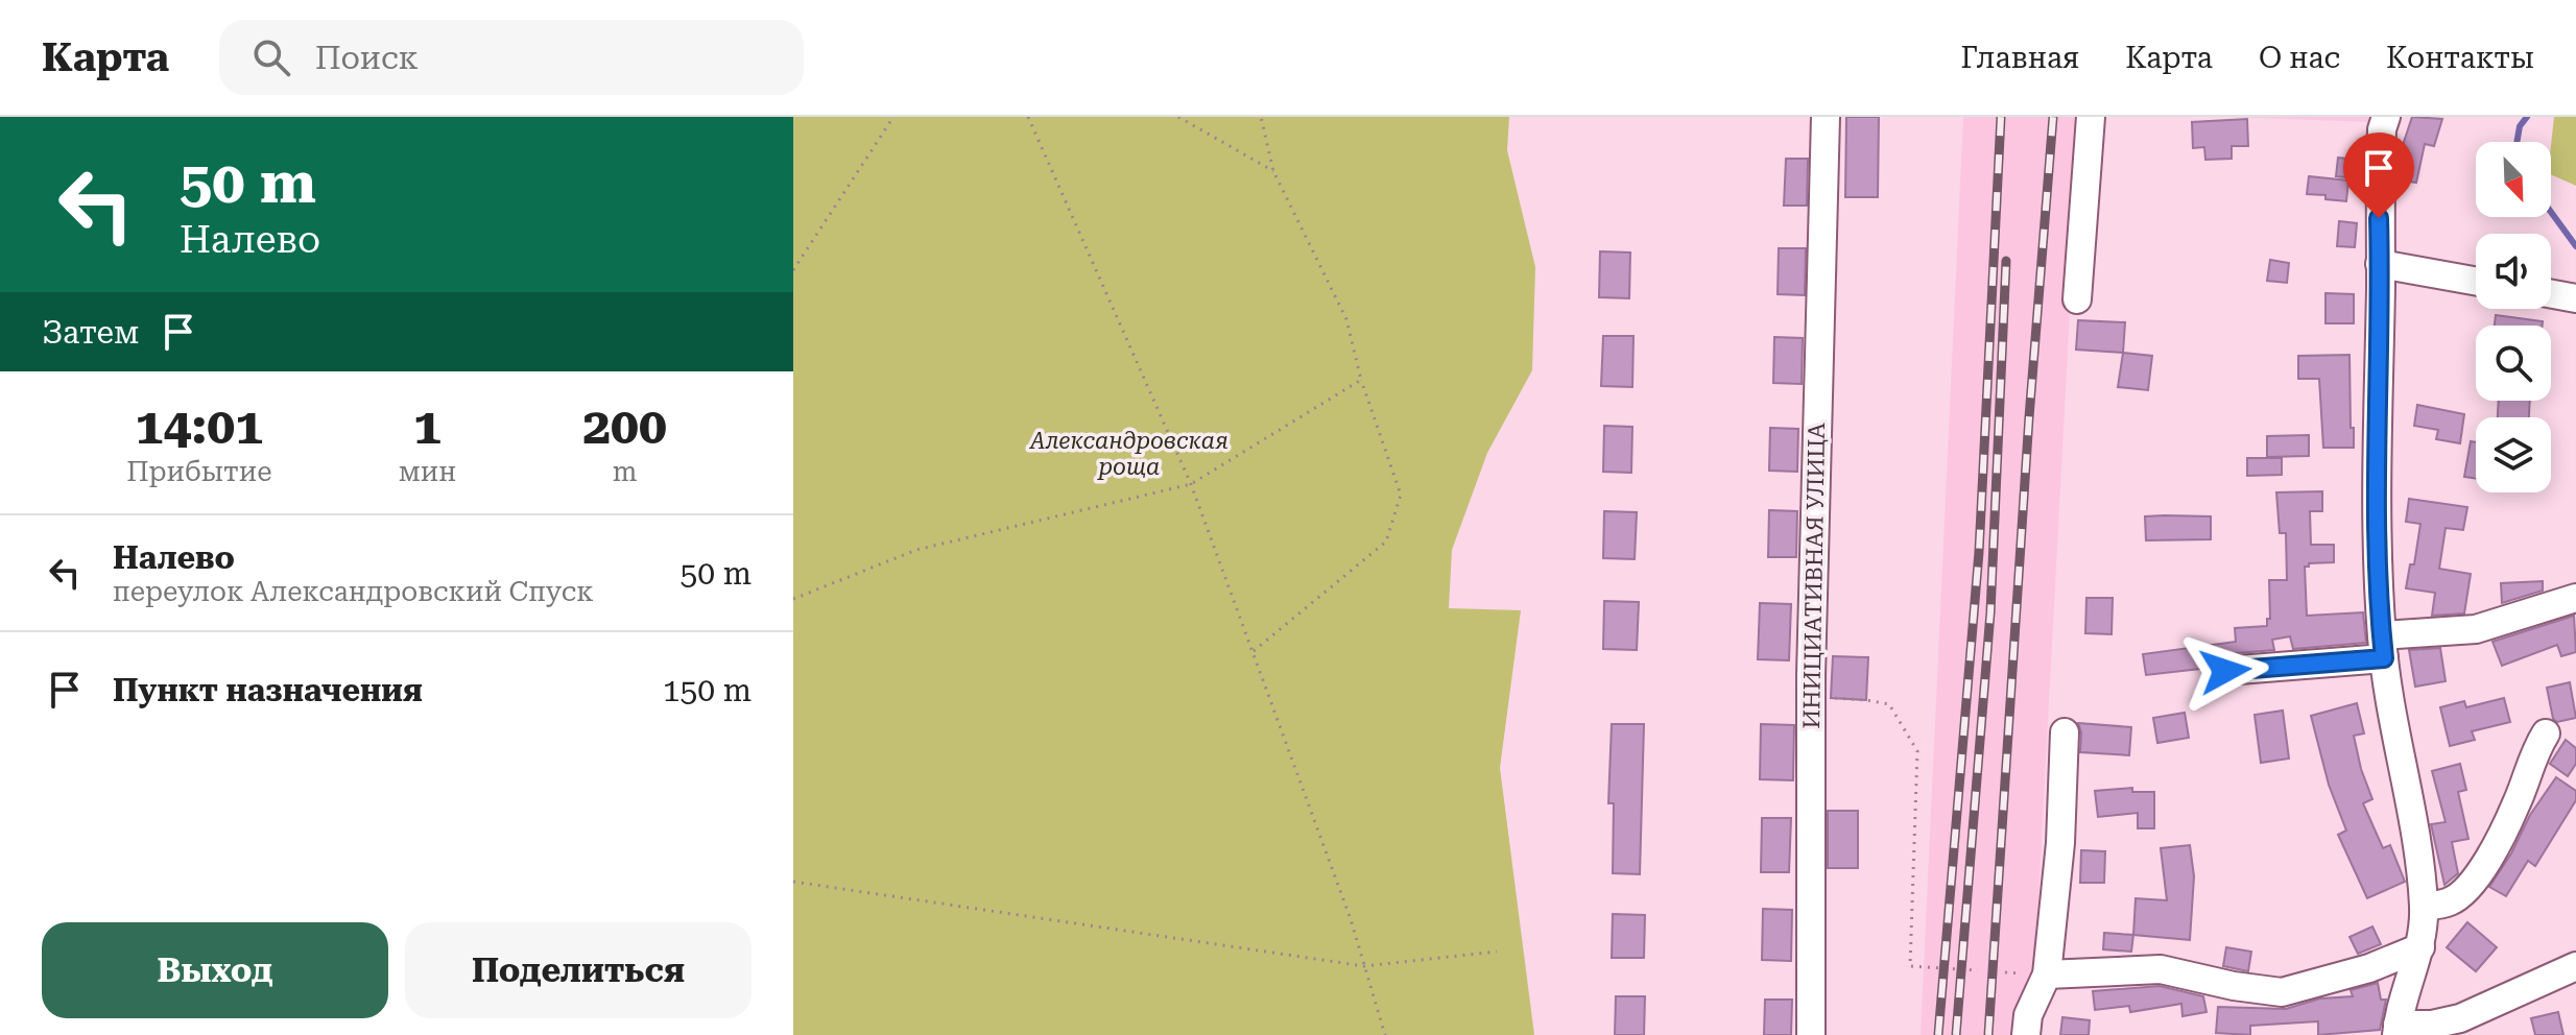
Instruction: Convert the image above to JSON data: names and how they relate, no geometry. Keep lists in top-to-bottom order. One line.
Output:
{"streets":{"street":["ИНИЦИАТИВНАЯ УЛИЦА"]},"parks":["Александровская роща"],"north":"bottom right","page":{"header":"Карта","search":"Поиск","nav":["Главная","Карта","О нас","Контакты"],"turn":["50 m","Налево"],"then":"Затем","eta":["14:01","Прибытие","1","мин","200","m"],"list":[{"name":"Налево","note":"переулок Александровский Спуск","value":"50 m"},{"name":"Пункт назначения","value":"150 m"}],"buttons":["Выход","Поделиться"]}}
